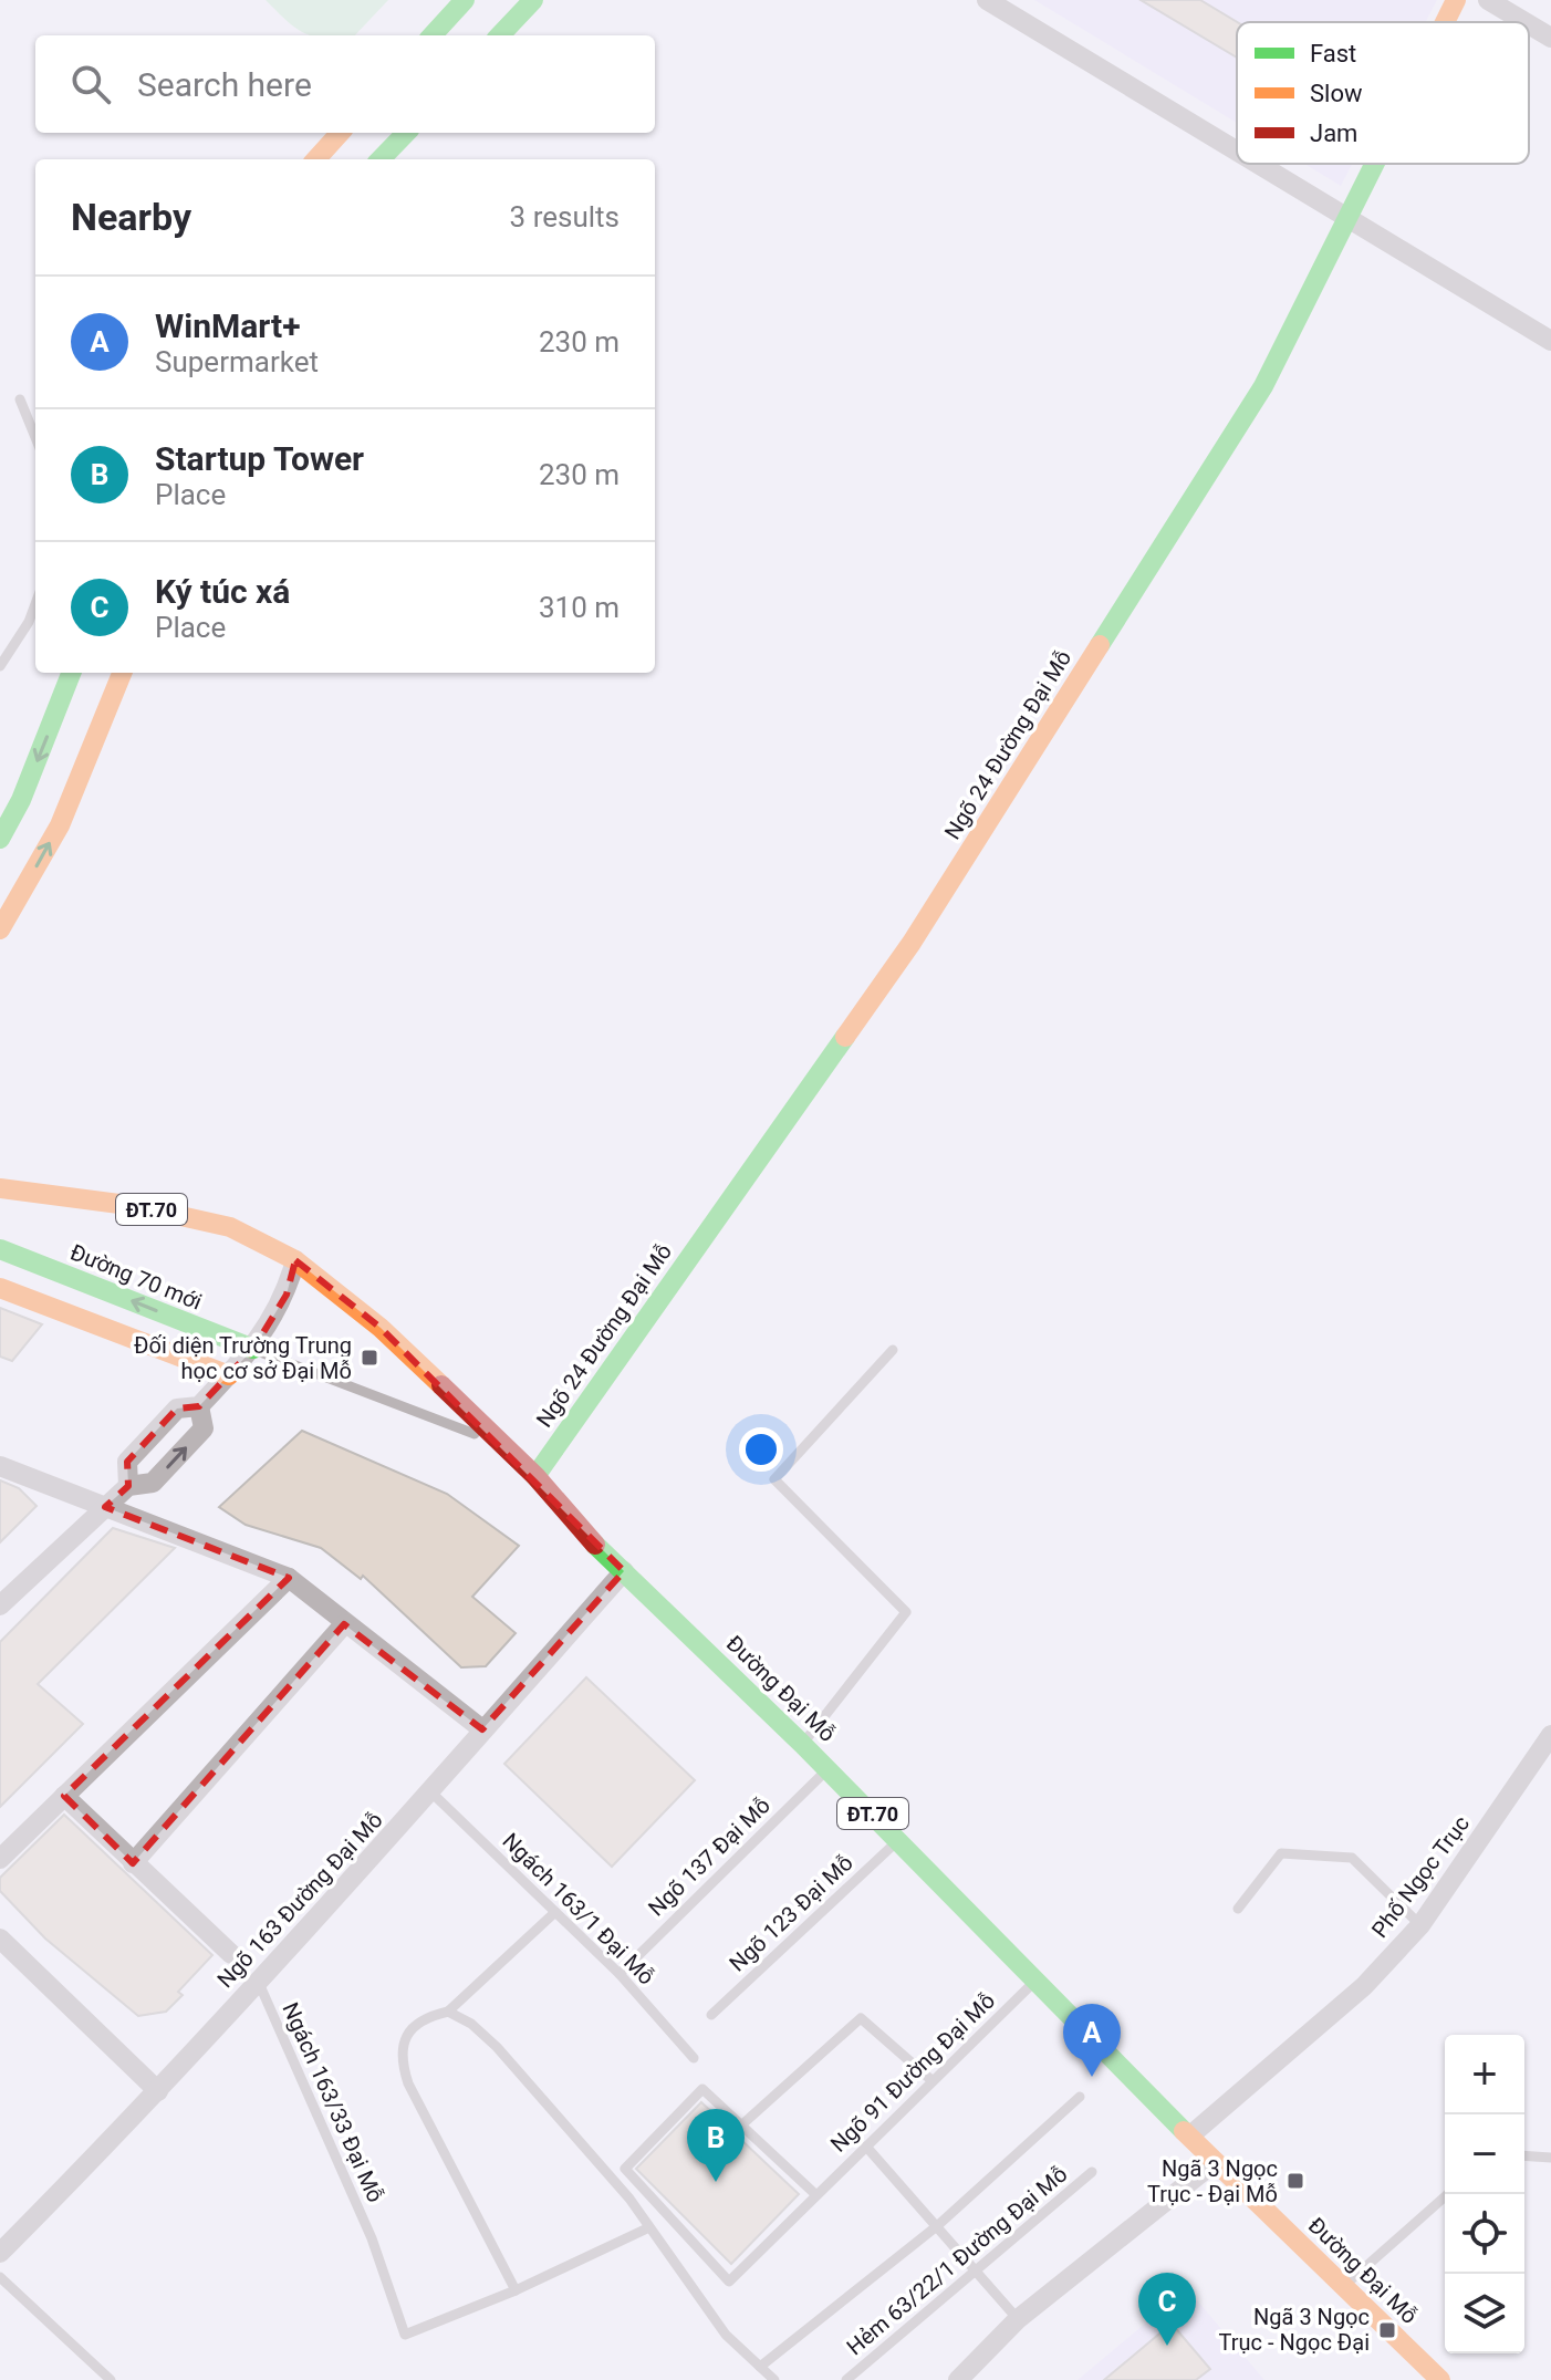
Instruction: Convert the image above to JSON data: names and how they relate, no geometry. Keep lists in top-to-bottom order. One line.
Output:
{"streets":{"main road":["Ngõ 24 Đường Đại Mỗ","ĐT.70","Đường 70 mới","Đường Đại Mỗ"],"street":["Phố Ngọc Trục","Ngõ 163 Đường Đại Mỗ"],"lane":["Ngõ 137 Đại Mỗ","Ngách 163/1 Đại Mỗ","Ngõ 123 Đại Mỗ","Ngõ 91 Đường Đại Mỗ","Ngách 163/33 Đại Mỗ","Hẻm 63/22/1 Đường Đại Mỗ"]},"crossings":[["Ngõ 24 Đường Đại Mỗ","Đường Đại Mỗ"],["Đường Đại Mỗ","Ngõ 137 Đại Mỗ"],["Đường Đại Mỗ","Phố Ngọc Trục"],["Đường Đại Mỗ","Ngõ 163 Đường Đại Mỗ"],["Đường Đại Mỗ","Ngõ 123 Đại Mỗ"],["Đường Đại Mỗ","Ngõ 91 Đường Đại Mỗ"],["Ngõ 137 Đại Mỗ","Ngách 163/1 Đại Mỗ"],["Ngõ 163 Đường Đại Mỗ","Ngách 163/1 Đại Mỗ"],["Ngõ 163 Đường Đại Mỗ","Ngách 163/33 Đại Mỗ"]],"places":{"transit":["Đối diện Trường Trung học cơ sở Đại Mỗ","Ngã 3 Ngọc Trục - Đại Mỗ","Ngã 3 Ngọc Trục - Ngọc Đại"]},"legend":["Fast","Slow","Jam"],"page":{"search":"Search here","heading":["Nearby","3 results"],"list":[{"mark":"A","name":"WinMart+","note":"Supermarket","value":"230 m"},{"mark":"B","name":"Startup Tower","note":"Place","value":"230 m"},{"mark":"C","name":"Ký túc xá","note":"Place","value":"310 m"}],"pins":["A","B","C"],"map_buttons":["+","−"]}}
